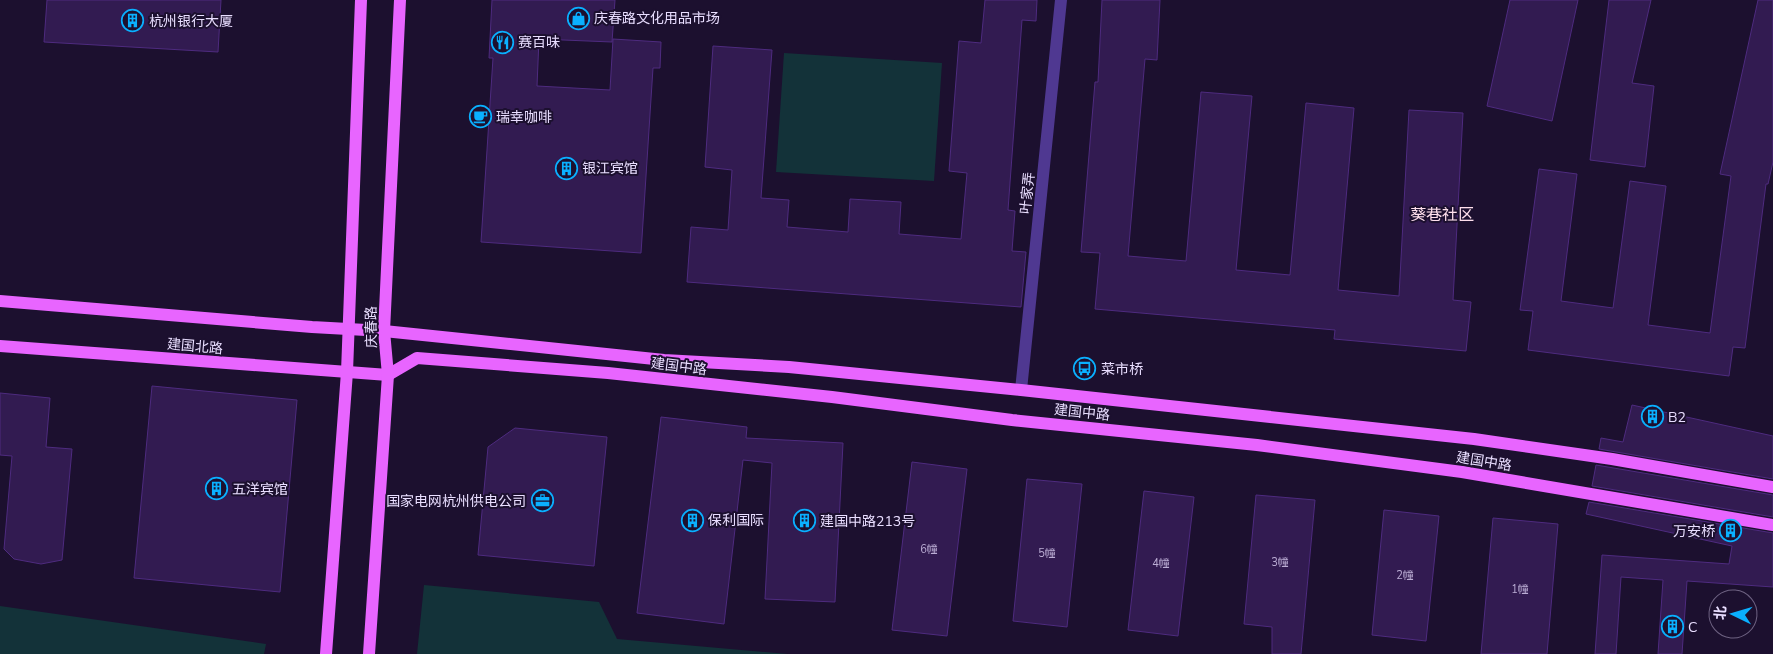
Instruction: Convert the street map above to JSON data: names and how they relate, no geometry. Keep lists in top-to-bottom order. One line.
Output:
{"streets":{"main road":["庆春路","建国北路","建国中路"],"street":["叶家弄"]},"crossings":[["叶家弄","建国中路"],["庆春路","建国北路"],["庆春路","建国中路"],["建国北路","建国中路"]],"districts":["葵巷社区"],"places":{"shop":["庆春路文化用品市场"],"building":["杭州银行大厦","银江宾馆","B2","五洋宾馆","保利国际","建国中路213号","万安桥","C"],"restaurant":["赛百味"],"cafe":["瑞幸咖啡"],"bus stop":["菜市桥"],"office":["国家电网杭州供电公司"]},"house_numbers":["6幢","5幢","3幢","4幢","2幢","1幢"],"north":"left"}
